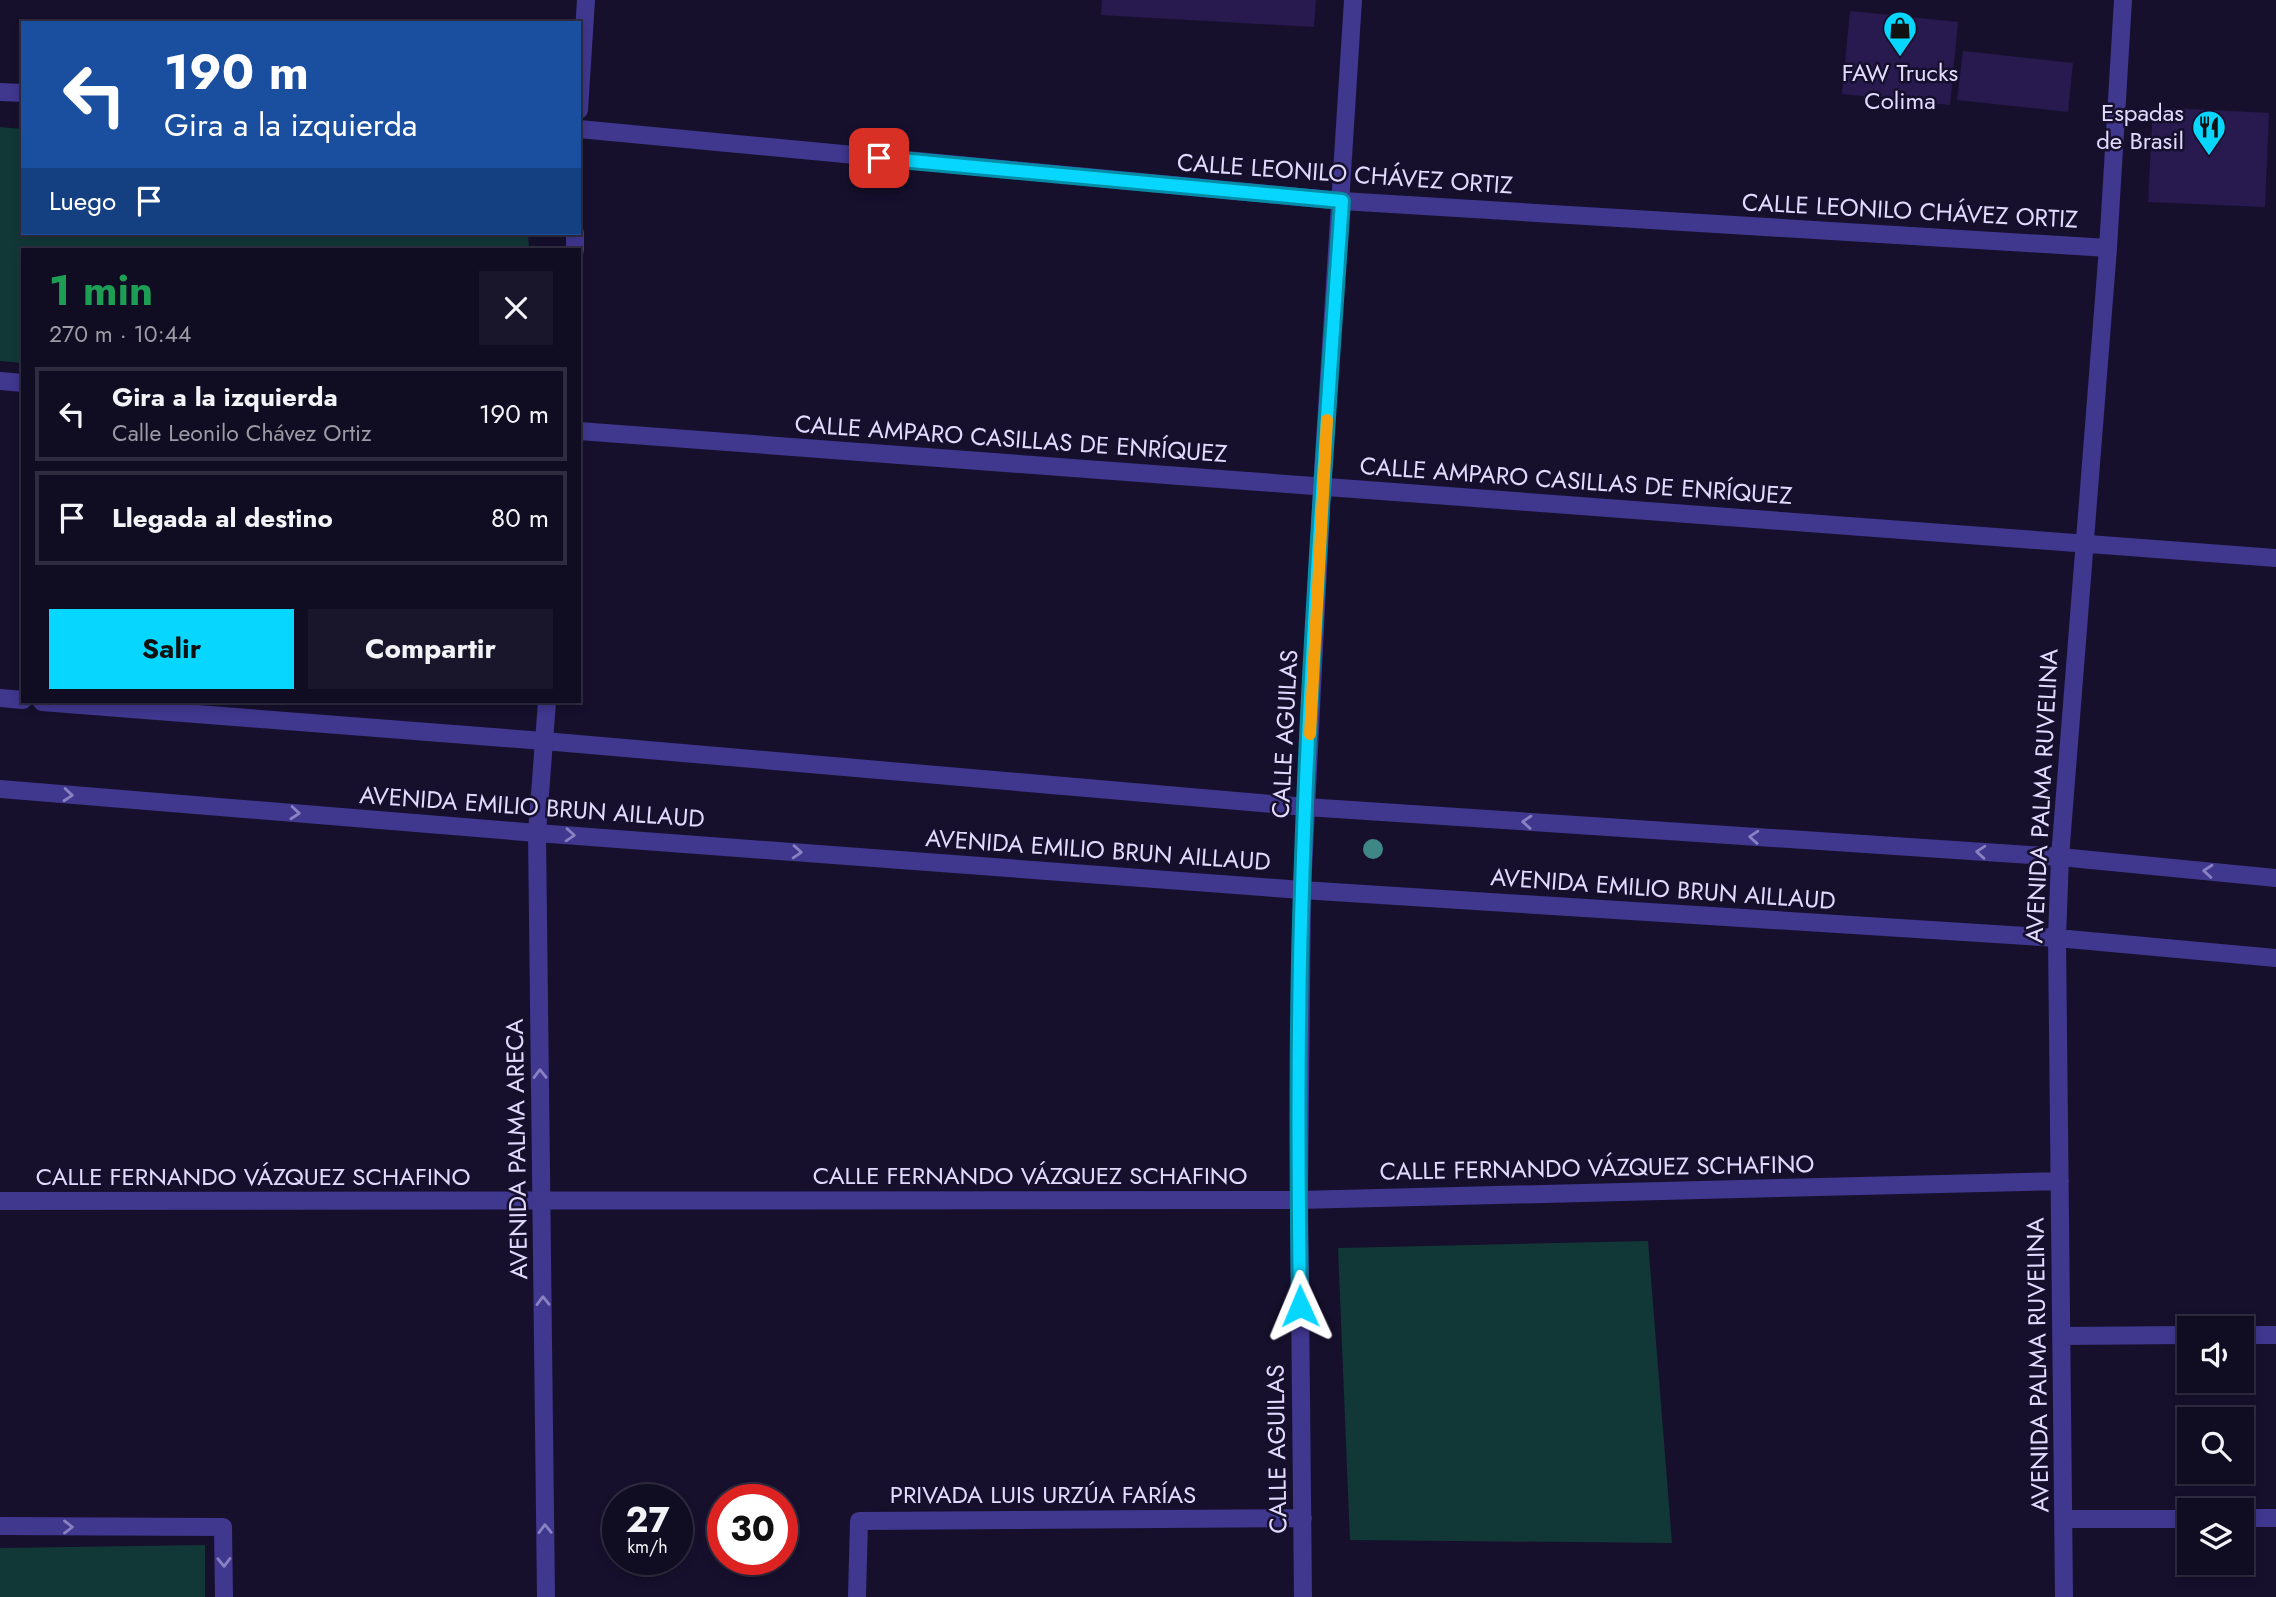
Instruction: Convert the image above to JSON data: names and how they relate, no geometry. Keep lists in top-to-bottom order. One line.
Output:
{"streets":{"street":["CALLE LEONILO CHÁVEZ ORTIZ","CALLE AMPARO CASILLAS DE ENRÍQUEZ","CALLE AGUILAS","AVENIDA PALMA RUVELINA","AVENIDA EMILIO BRUN AILLAUD","AVENIDA PALMA ARECA","CALLE FERNANDO VÁZQUEZ SCHAFINO","PRIVADA LUIS URZÚA FARÍAS"]},"crossings":[["CALLE LEONILO CHÁVEZ ORTIZ","CALLE AGUILAS"],["CALLE LEONILO CHÁVEZ ORTIZ","AVENIDA PALMA RUVELINA"],["CALLE AMPARO CASILLAS DE ENRÍQUEZ","CALLE AGUILAS"],["CALLE AMPARO CASILLAS DE ENRÍQUEZ","AVENIDA PALMA RUVELINA"],["CALLE AGUILAS","AVENIDA EMILIO BRUN AILLAUD"],["CALLE AGUILAS","CALLE FERNANDO VÁZQUEZ SCHAFINO"],["CALLE AGUILAS","PRIVADA LUIS URZÚA FARÍAS"],["AVENIDA PALMA RUVELINA","AVENIDA EMILIO BRUN AILLAUD"],["AVENIDA PALMA RUVELINA","CALLE FERNANDO VÁZQUEZ SCHAFINO"],["AVENIDA EMILIO BRUN AILLAUD","AVENIDA PALMA ARECA"],["AVENIDA PALMA ARECA","CALLE FERNANDO VÁZQUEZ SCHAFINO"]],"one_way":["AVENIDA PALMA ARECA"],"places":{"shop":["FAW Trucks Colima"],"restaurant":["Espadas de Brasil"]},"page":{"turn":["190 m","Gira a la izquierda"],"then":"Luego","heading":["1 min","270 m · 10:44"],"list":[{"name":"Gira a la izquierda","note":"Calle Leonilo Chávez Ortiz","value":"190 m"},{"name":"Llegada al destino","value":"80 m"}],"buttons":["Salir","Compartir"],"speed":"27 km/h","limit":"30"}}
